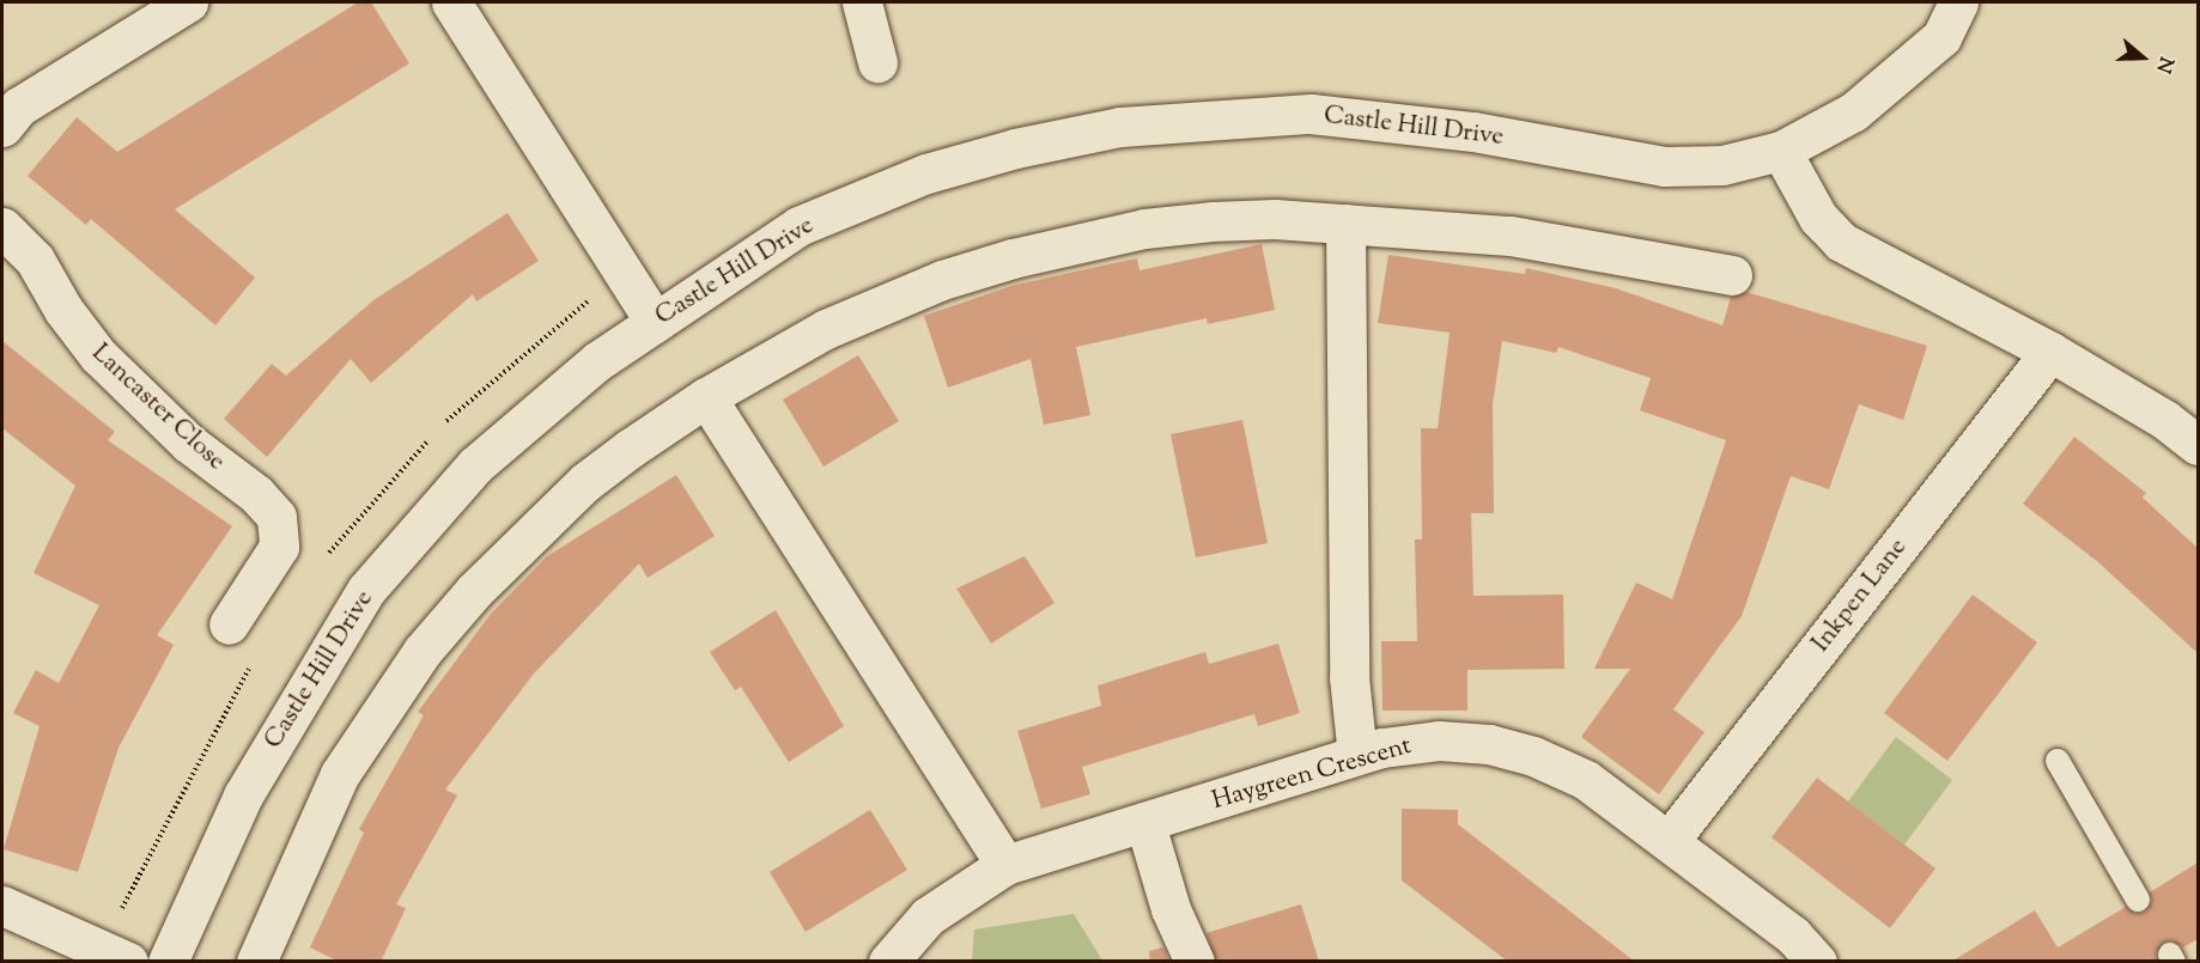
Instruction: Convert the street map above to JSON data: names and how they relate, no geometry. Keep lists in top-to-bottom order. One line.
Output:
{"streets":{"street":["Castle Hill Drive","Lancaster Close","Inkpen Lane","Haygreen Crescent"]},"crossings":[["Inkpen Lane","Haygreen Crescent"]],"north":"right"}
